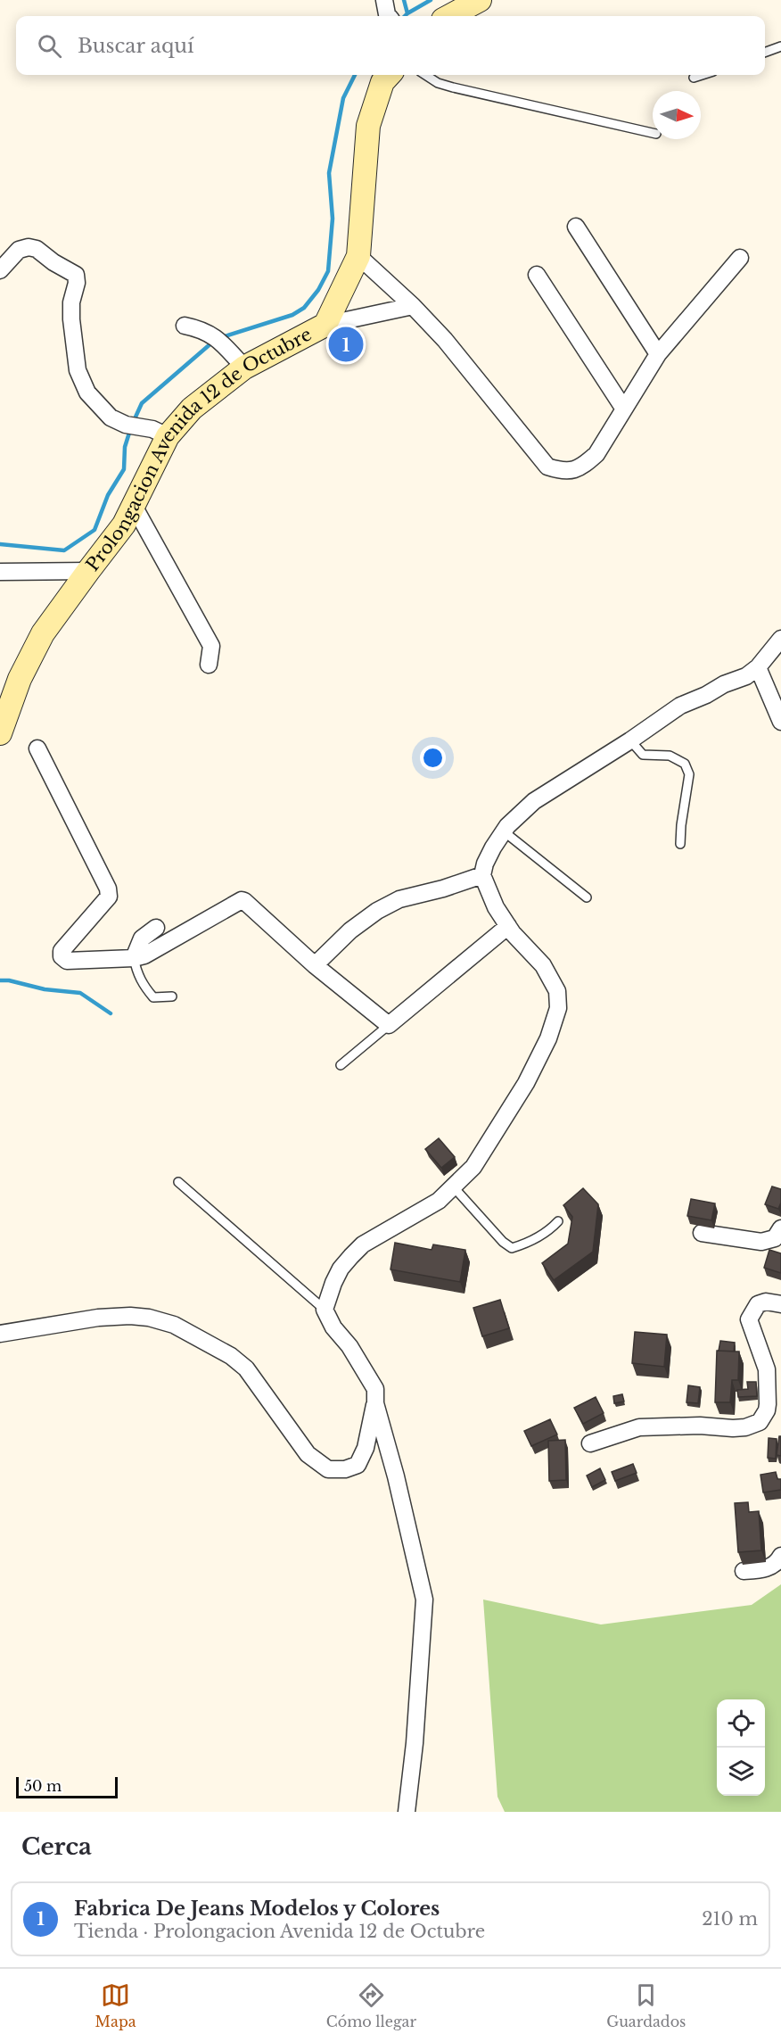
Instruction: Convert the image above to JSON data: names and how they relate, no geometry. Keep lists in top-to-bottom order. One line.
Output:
{"streets":{"main road":["Prolongacion Avenida 12 de Octubre"]},"scale_bar":"50 m","north":"right","page":{"search":"Buscar aquí","pins":"1","scale":"50 m","heading":"Cerca","list":[{"mark":"1","name":"Fabrica De Jeans Modelos y Colores","note":"Tienda · Prolongacion Avenida 12 de Octubre","value":"210 m"}],"nav":["Mapa","Cómo llegar","Guardados"]}}
